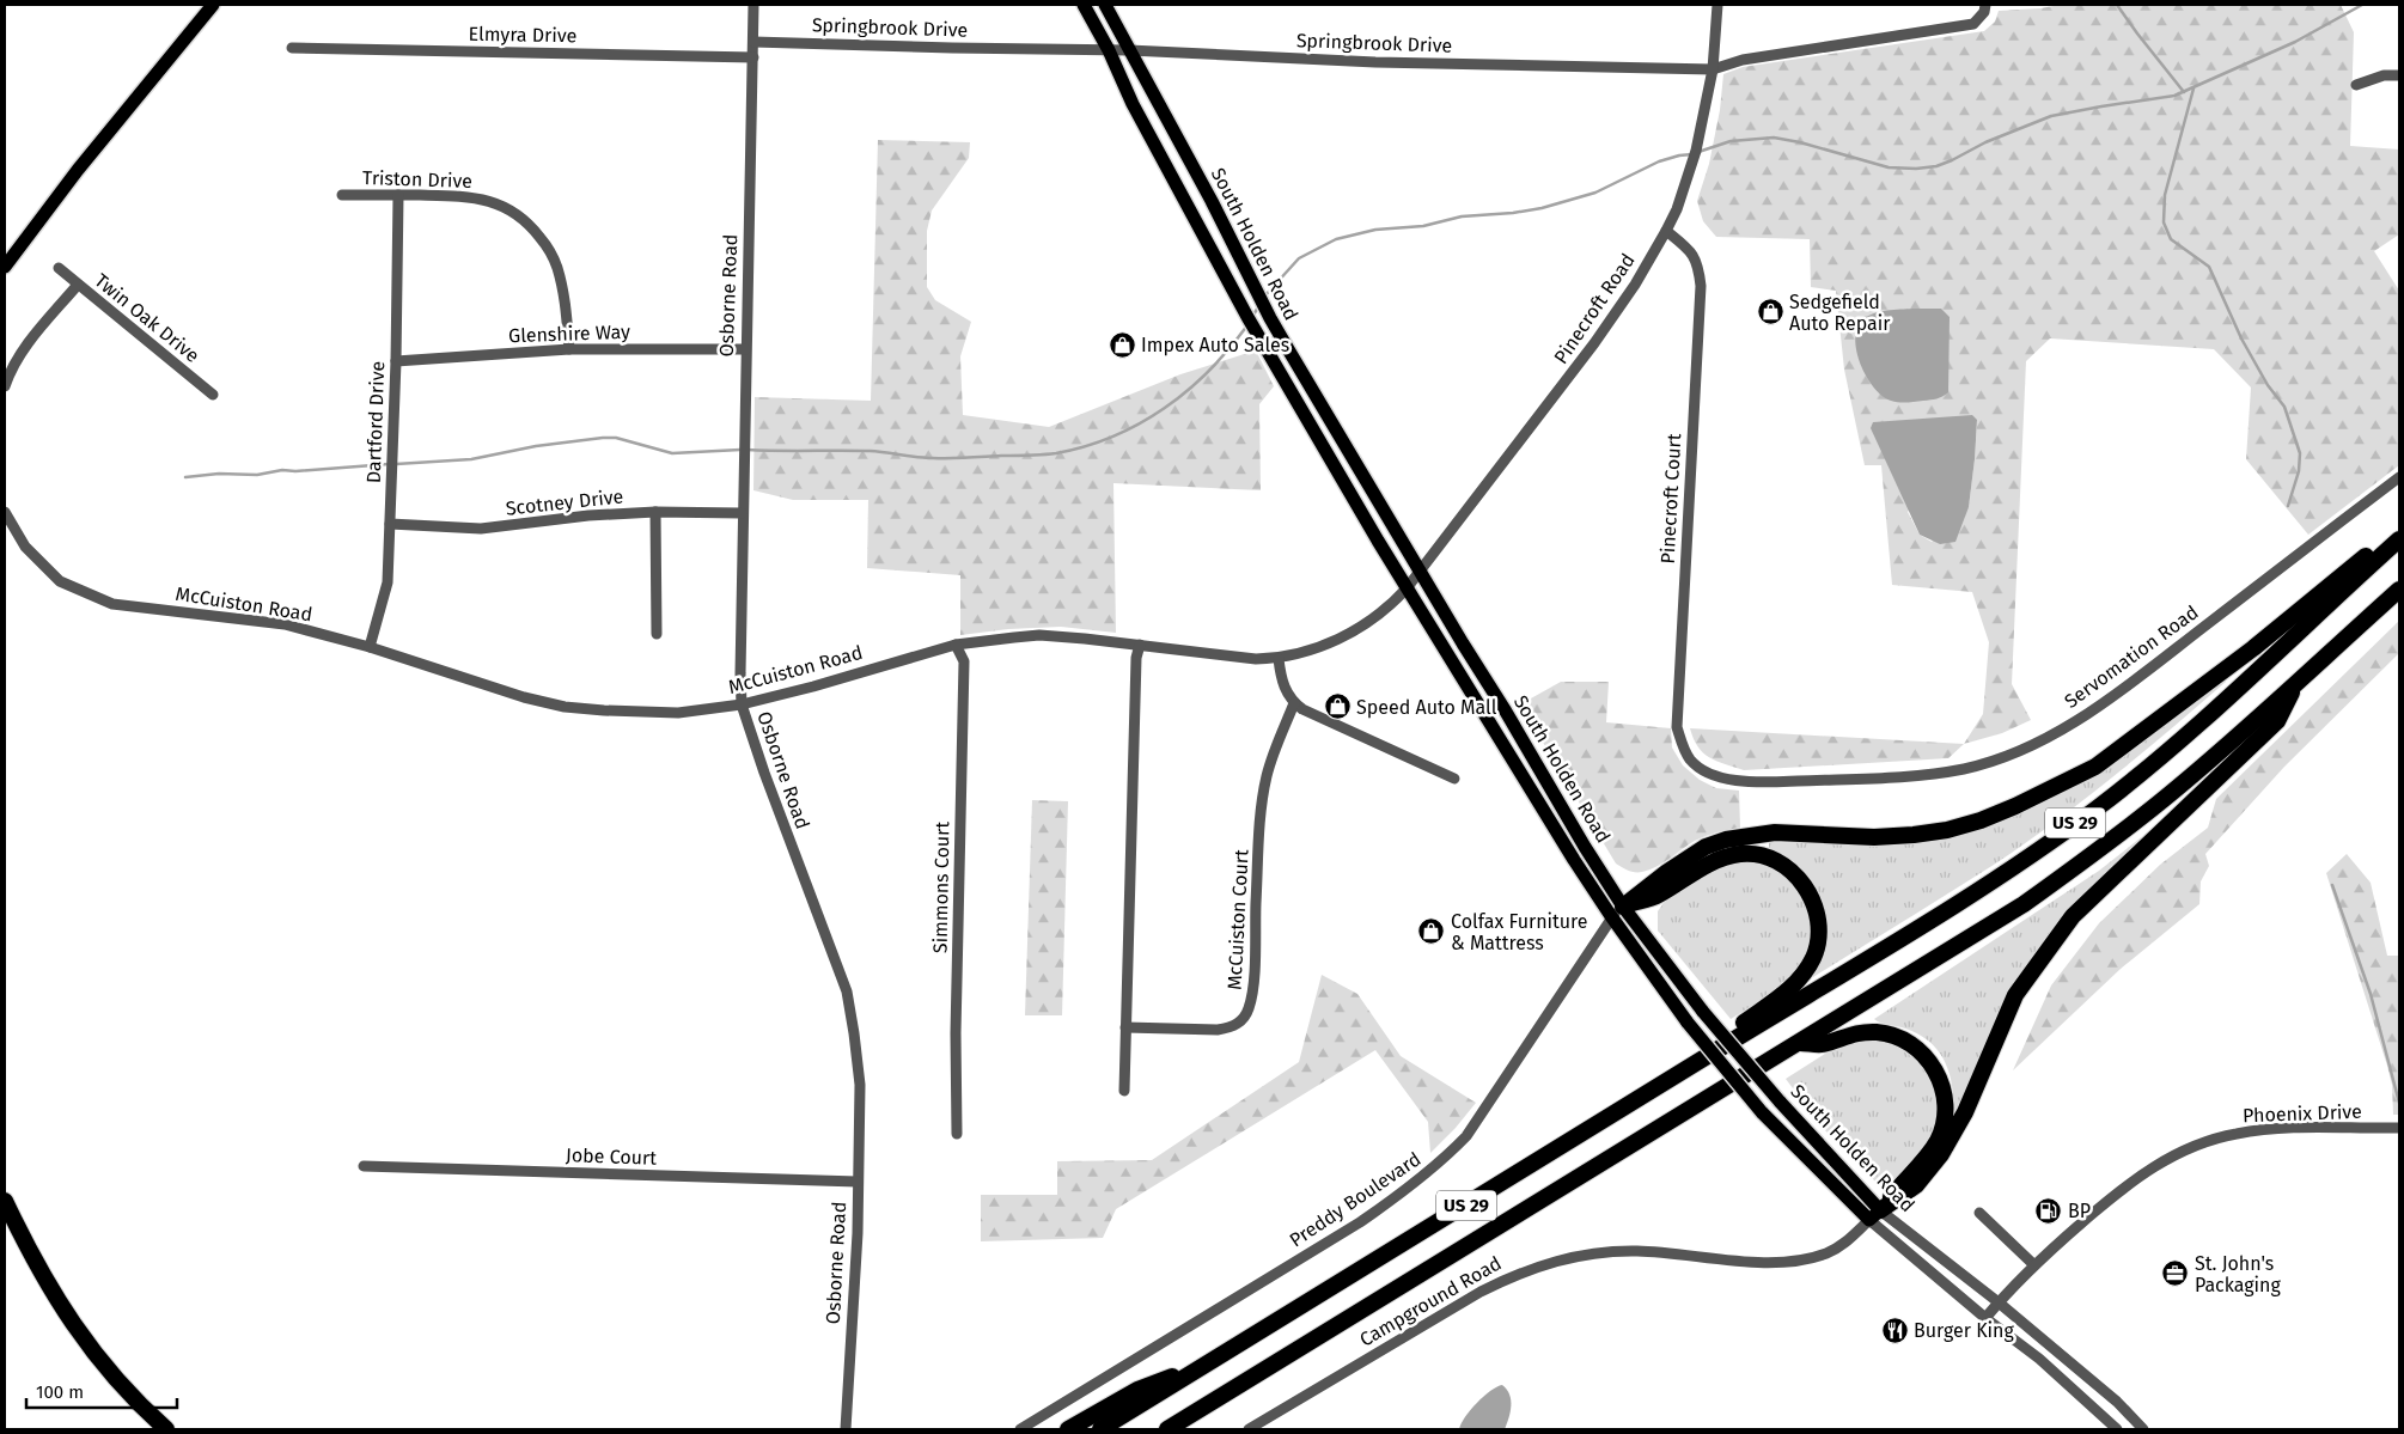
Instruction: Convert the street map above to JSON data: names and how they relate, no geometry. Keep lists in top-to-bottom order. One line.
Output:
{"streets":{"highway":["US 29"],"main road":["South Holden Road"],"street":["Springbrook Drive","Elmyra Drive","Triston Drive","Osborne Road","Pinecroft Road","Twin Oak Drive","Glenshire Way","Dartford Drive","Pinecroft Court","Scotney Drive","McCuiston Road","Servomation Road","Simmons Court","McCuiston Court","Phoenix Drive","Jobe Court","Preddy Boulevard","Campground Road"]},"crossings":[["Springbrook Drive","South Holden Road"],["Springbrook Drive","Osborne Road"],["Springbrook Drive","Pinecroft Road"],["Elmyra Drive","Osborne Road"],["Triston Drive","Glenshire Way"],["Triston Drive","Dartford Drive"],["South Holden Road","Pinecroft Road"],["South Holden Road","McCuiston Road"],["South Holden Road","Phoenix Drive"],["South Holden Road","Preddy Boulevard"],["South Holden Road","Campground Road"],["Osborne Road","Glenshire Way"],["Osborne Road","Scotney Drive"],["Osborne Road","McCuiston Road"],["Osborne Road","Jobe Court"],["Pinecroft Road","Pinecroft Court"],["Pinecroft Road","McCuiston Road"],["Glenshire Way","Dartford Drive"],["Dartford Drive","Scotney Drive"],["Dartford Drive","McCuiston Road"],["Pinecroft Court","Servomation Road"],["McCuiston Road","Simmons Court"]],"places":{"shop":["Sedgefield Auto Repair","Impex Auto Sales","Speed Auto Mall","Colfax Furniture & Mattress"],"fuel station":["BP"],"office":["St. John's Packaging"],"restaurant":["Burger King"]},"scale_bar":"100 m"}
